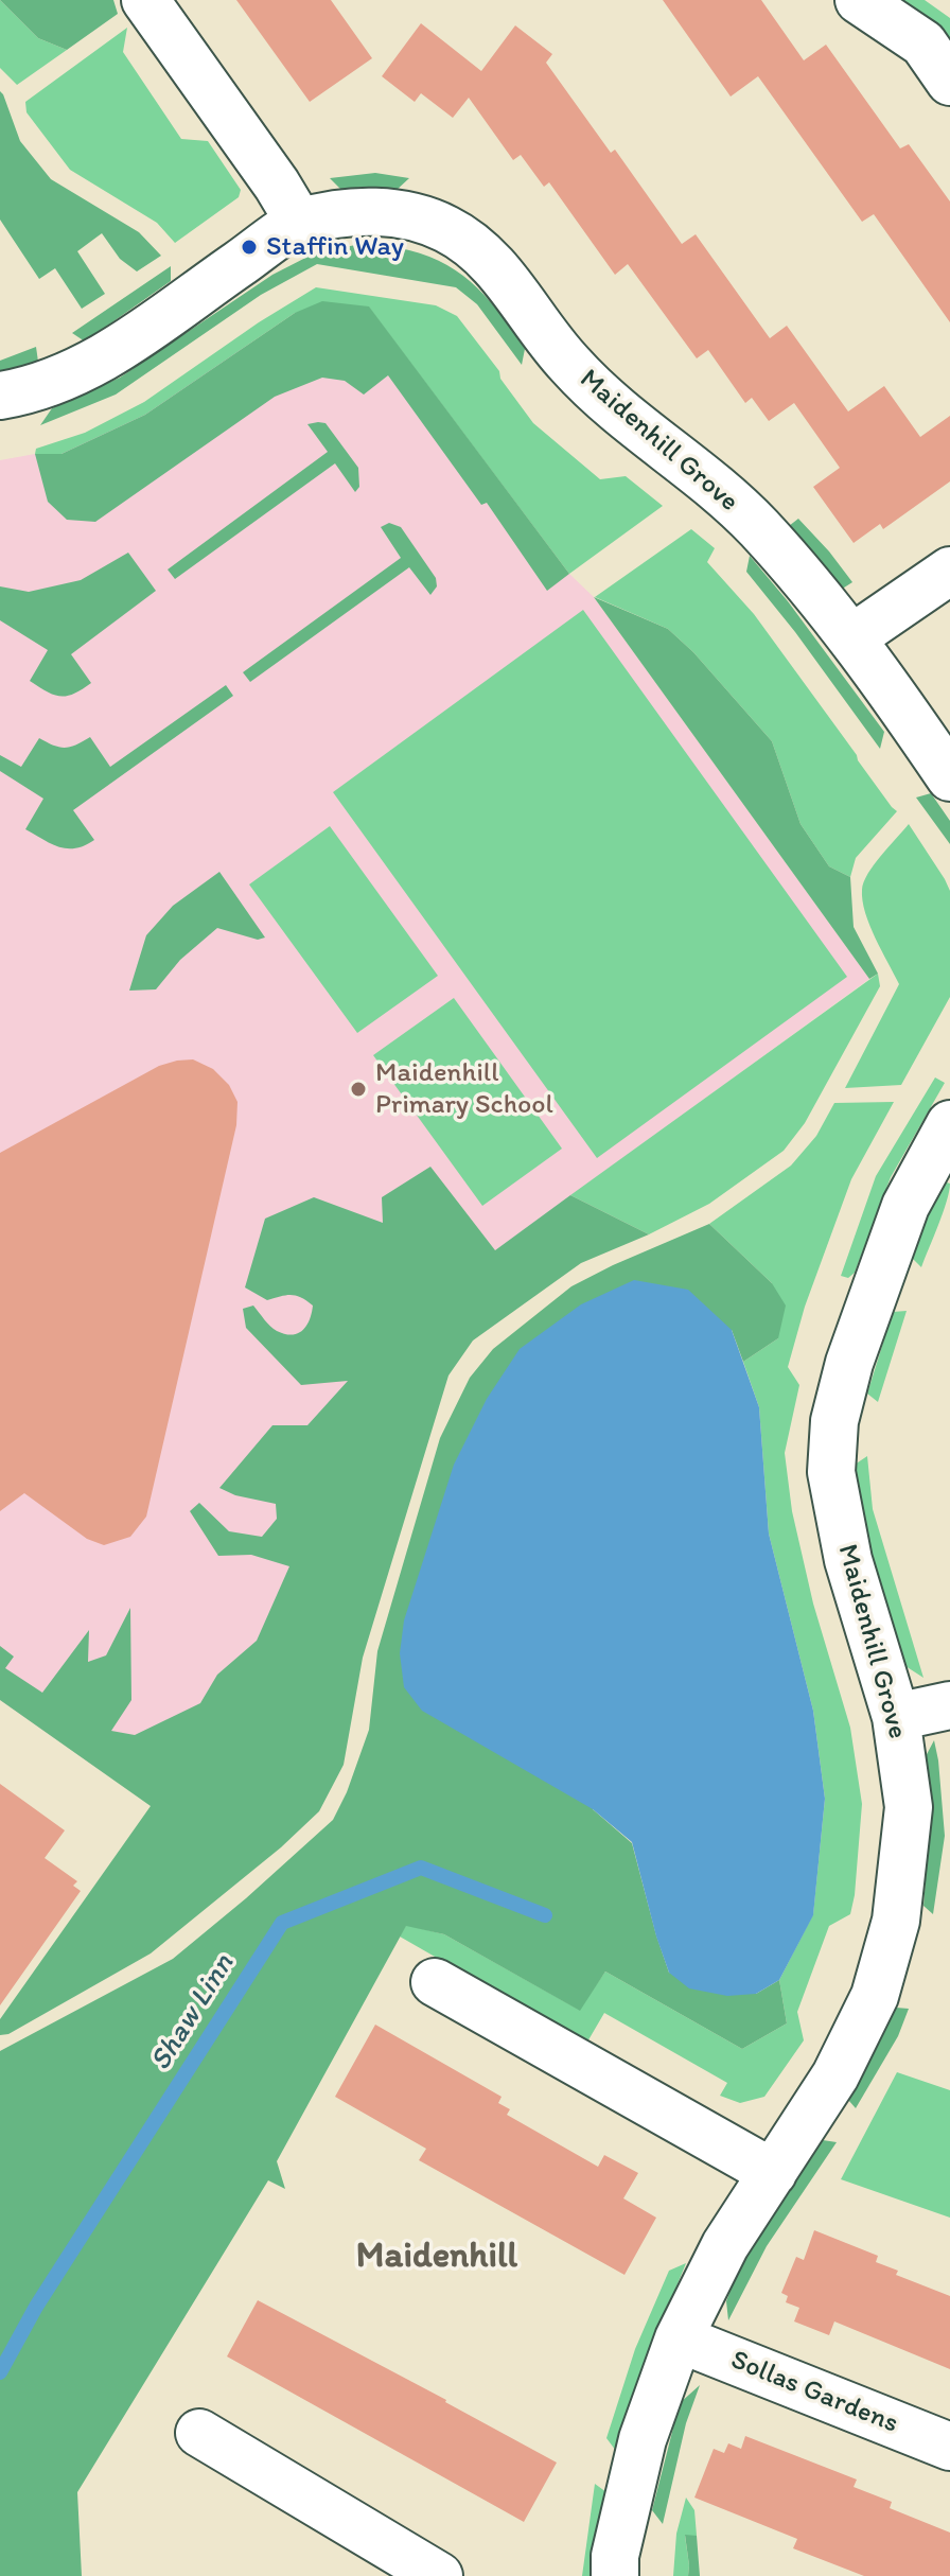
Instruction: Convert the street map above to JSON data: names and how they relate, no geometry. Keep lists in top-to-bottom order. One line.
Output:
{"streets":{"street":["Maidenhill Grove","Sollas Gardens"]},"crossings":[["Maidenhill Grove","Sollas Gardens"]],"districts":["Maidenhill"],"water":["Shaw Linn"],"places":["Staffin Way","Maidenhill Primary School"]}
